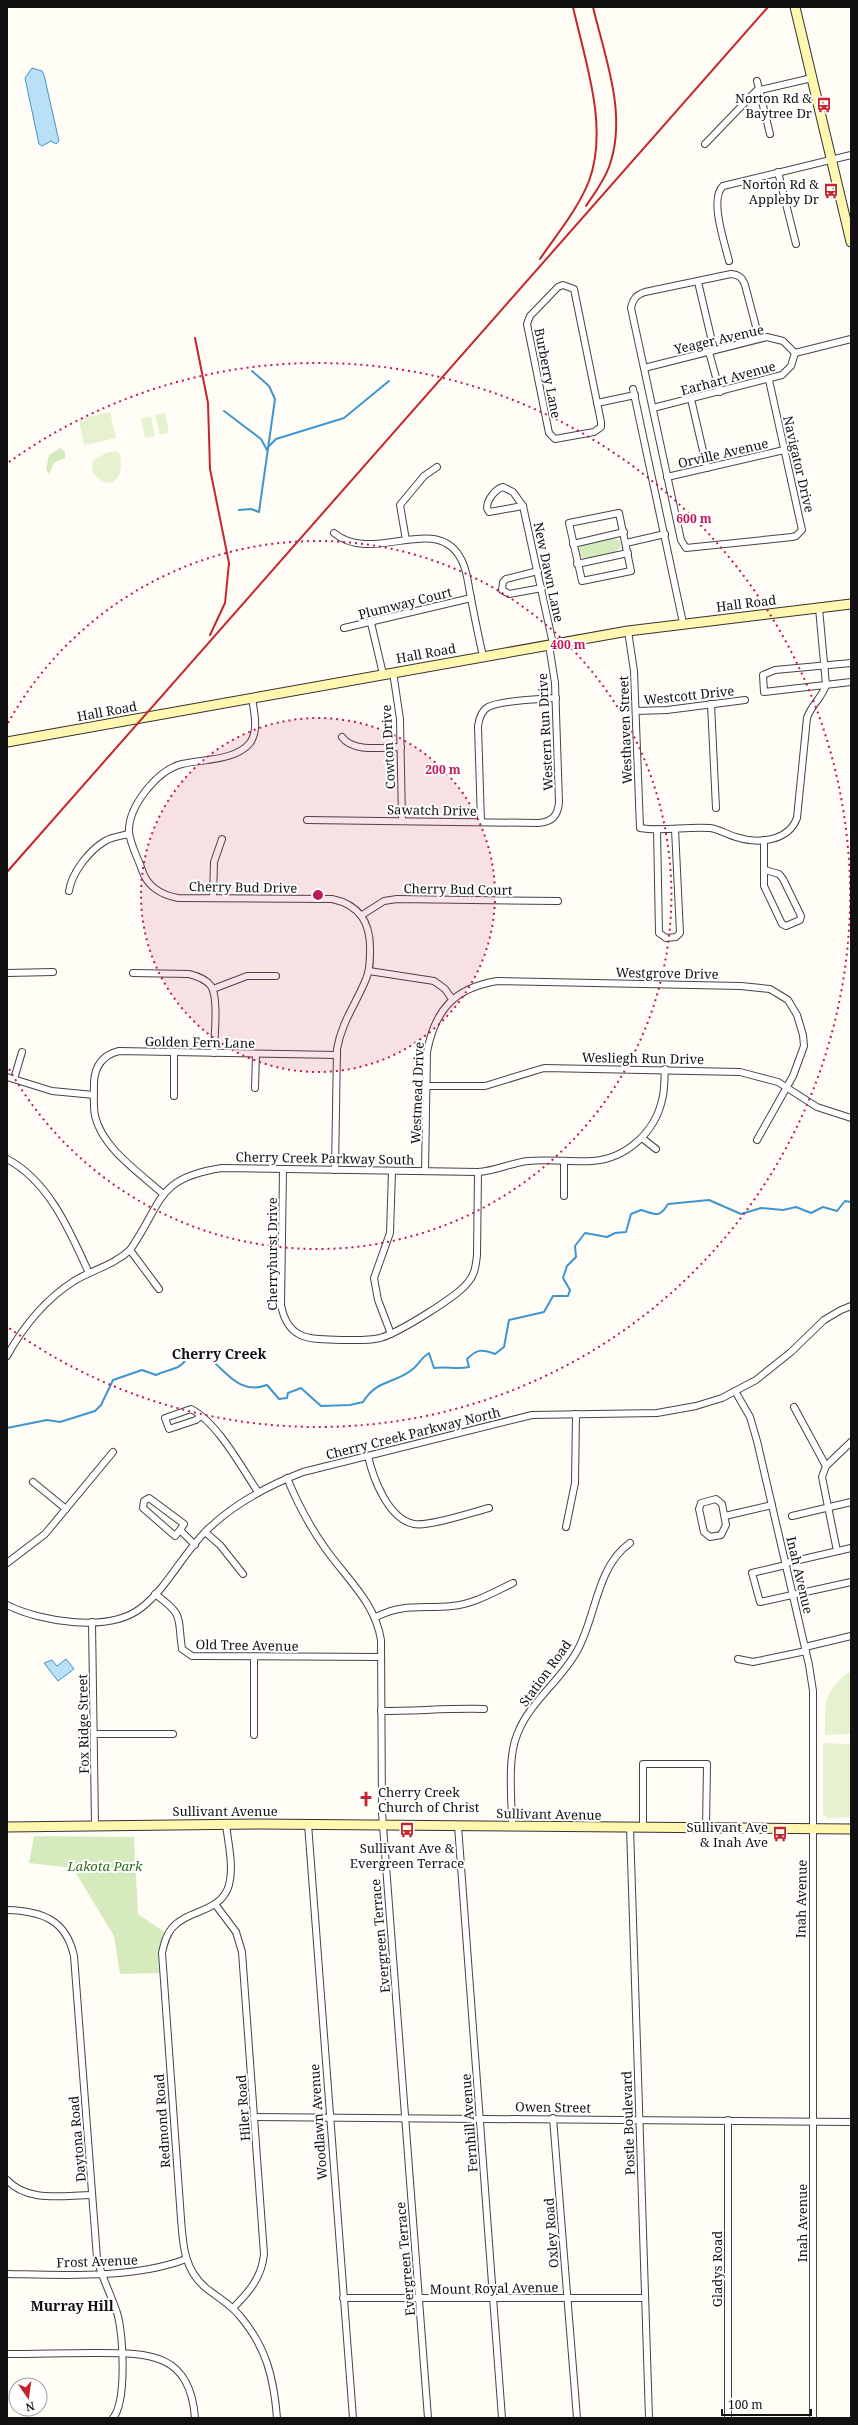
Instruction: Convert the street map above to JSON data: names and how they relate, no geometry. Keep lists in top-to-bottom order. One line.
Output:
{"streets":{"main road":["Hall Road","Sullivant Avenue"],"street":["Yeager Avenue","Burberry Lane","Earhart Avenue","Orville Avenue","Navigator Drive","New Dawn Lane","Plumway Court","Westcott Drive","Westhaven Street","Western Run Drive","Cowton Drive","Sawatch Drive","Cherry Bud Drive","Cherry Bud Court","Westgrove Drive","Golden Fern Lane","Wesliegh Run Drive","Westmead Drive","Cherry Creek Parkway South","Cherryhurst Drive","Cherry Creek Parkway North","Inah Avenue","Old Tree Avenue","Station Road","Fox Ridge Street","Evergreen Terrace","Owen Street","Hiler Road","Redmond Road","Woodlawn Avenue","Fernhill Avenue","Postle Boulevard","Daytona Road","Oxley Road","Frost Avenue","Gladys Road","Mount Royal Avenue"]},"crossings":[["Yeager Avenue","Earhart Avenue"],["Yeager Avenue","Navigator Drive"],["Earhart Avenue","Navigator Drive"],["Orville Avenue","Navigator Drive"],["New Dawn Lane","Hall Road"],["New Dawn Lane","Western Run Drive"],["Hall Road","Westhaven Street"],["Hall Road","Western Run Drive"],["Hall Road","Cowton Drive"],["Hall Road","Cherry Bud Drive"],["Westcott Drive","Westhaven Street"],["Western Run Drive","Sawatch Drive"],["Cowton Drive","Sawatch Drive"],["Cherry Bud Drive","Cherry Bud Court"],["Westgrove Drive","Wesliegh Run Drive"],["Westgrove Drive","Westmead Drive"],["Golden Fern Lane","Cherry Creek Parkway South"],["Wesliegh Run Drive","Westmead Drive"],["Wesliegh Run Drive","Cherry Creek Parkway South"],["Westmead Drive","Cherry Creek Parkway South"],["Cherry Creek Parkway South","Cherryhurst Drive"],["Cherry Creek Parkway North","Inah Avenue"],["Cherry Creek Parkway North","Old Tree Avenue"],["Cherry Creek Parkway North","Fox Ridge Street"],["Cherry Creek Parkway North","Evergreen Terrace"],["Inah Avenue","Sullivant Avenue"],["Inah Avenue","Owen Street"],["Old Tree Avenue","Evergreen Terrace"],["Station Road","Sullivant Avenue"],["Fox Ridge Street","Sullivant Avenue"],["Sullivant Avenue","Evergreen Terrace"],["Sullivant Avenue","Redmond Road"],["Sullivant Avenue","Woodlawn Avenue"],["Sullivant Avenue","Fernhill Avenue"],["Sullivant Avenue","Postle Boulevard"],["Evergreen Terrace","Owen Street"],["Evergreen Terrace","Mount Royal Avenue"],["Owen Street","Hiler Road"],["Owen Street","Woodlawn Avenue"],["Owen Street","Fernhill Avenue"],["Owen Street","Postle Boulevard"],["Owen Street","Oxley Road"],["Owen Street","Gladys Road"],["Hiler Road","Redmond Road"],["Redmond Road","Frost Avenue"],["Woodlawn Avenue","Mount Royal Avenue"],["Fernhill Avenue","Mount Royal Avenue"],["Postle Boulevard","Mount Royal Avenue"],["Daytona Road","Frost Avenue"],["Oxley Road","Mount Royal Avenue"]],"districts":["Cherry Creek","Murray Hill"],"parks":["Lakota Park"],"places":{"bus stop":["Norton Rd & Baytree Dr","Norton Rd & Appleby Dr","Sullivant Ave & Evergreen Terrace","Sullivant Ave & Inah Ave"],"church":["Cherry Creek Church of Christ"]},"scale_bar":"100 m","north":"bottom","rings":["600 m","400 m","200 m"]}
